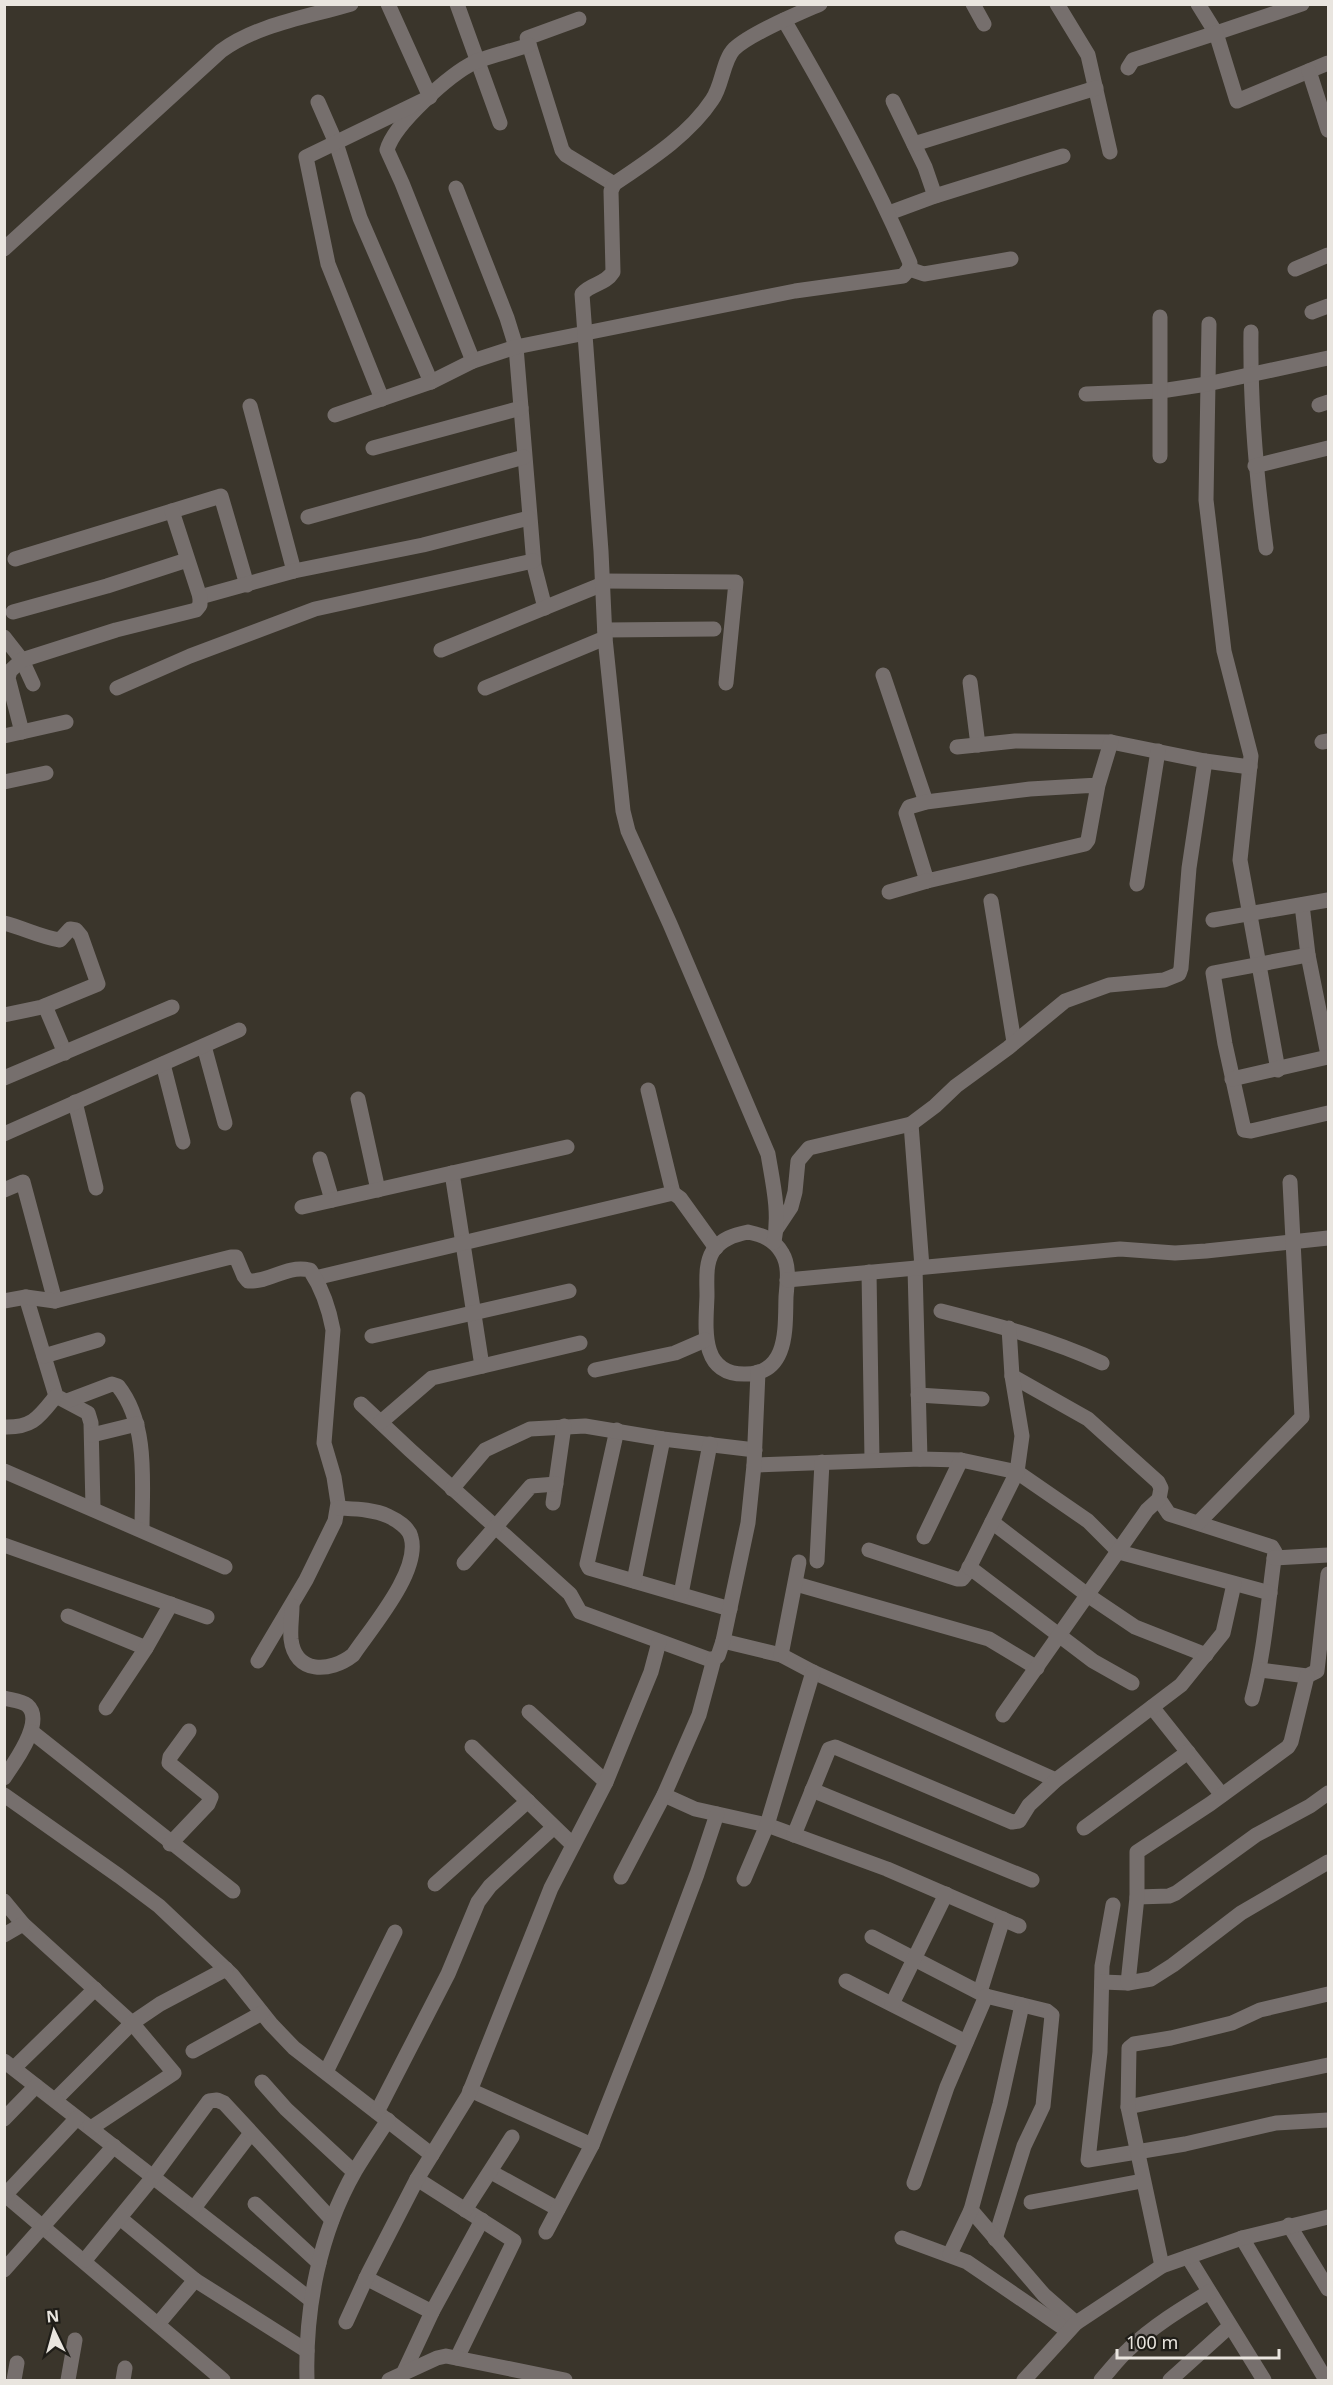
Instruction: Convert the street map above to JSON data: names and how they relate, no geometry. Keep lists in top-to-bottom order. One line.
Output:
{"scale_bar":"100 m","north":"top"}
